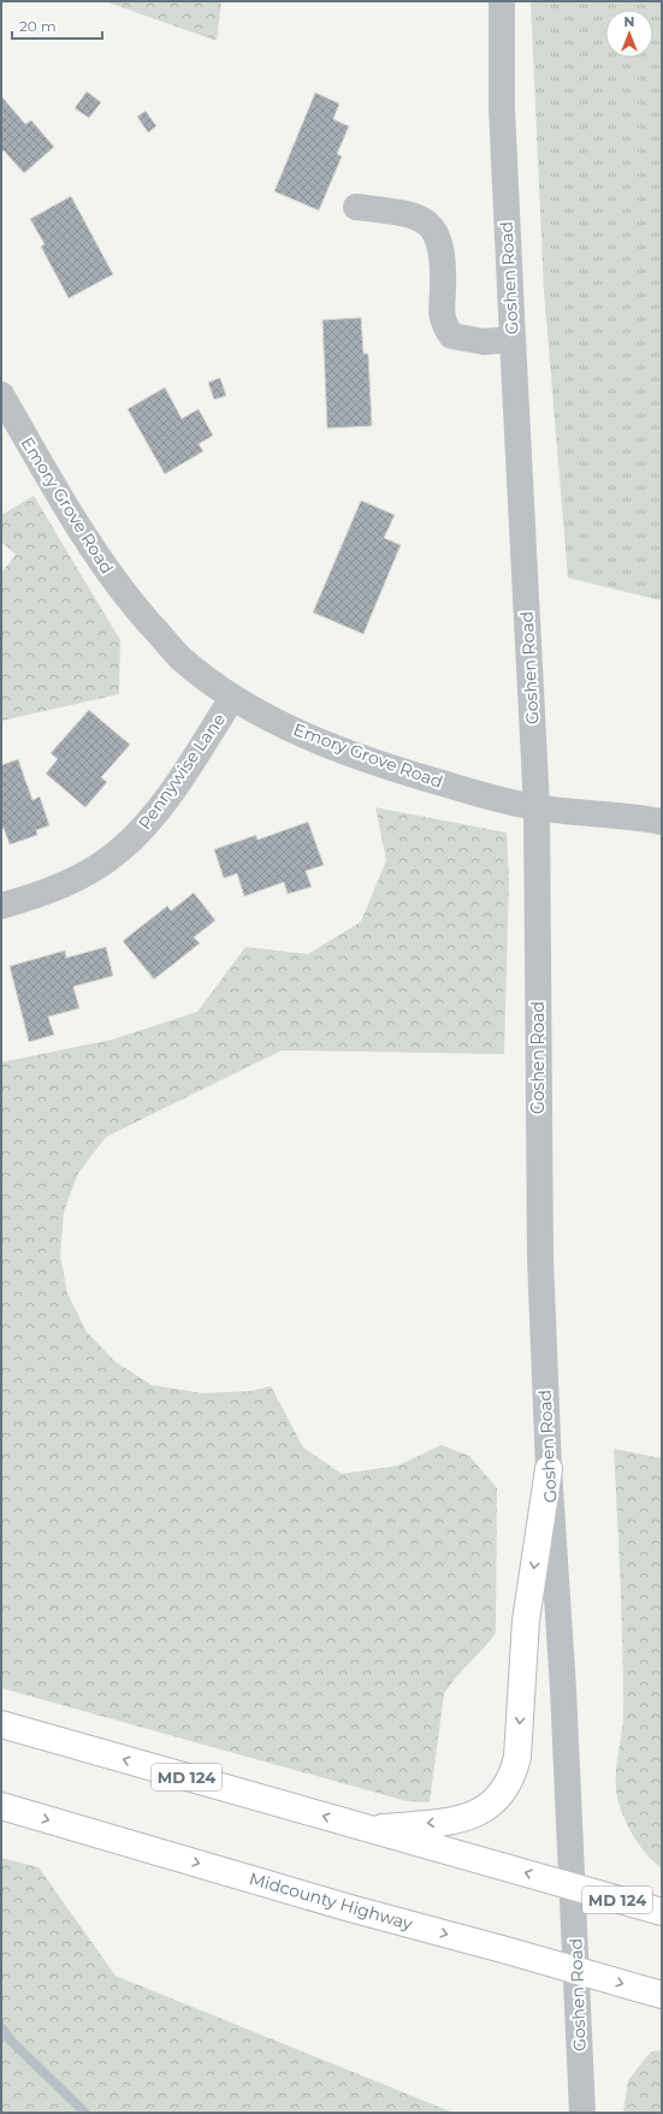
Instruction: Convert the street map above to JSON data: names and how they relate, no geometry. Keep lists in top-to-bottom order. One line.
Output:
{"streets":{"main road":["MD 124","Midcounty Highway"],"street":["Goshen Road","Emory Grove Road","Pennywise Lane"]},"crossings":[["Goshen Road","Emory Grove Road"],["Goshen Road","MD 124"],["Goshen Road","Midcounty Highway"],["Emory Grove Road","Pennywise Lane"]],"scale_bar":"20 m","north":"top"}
